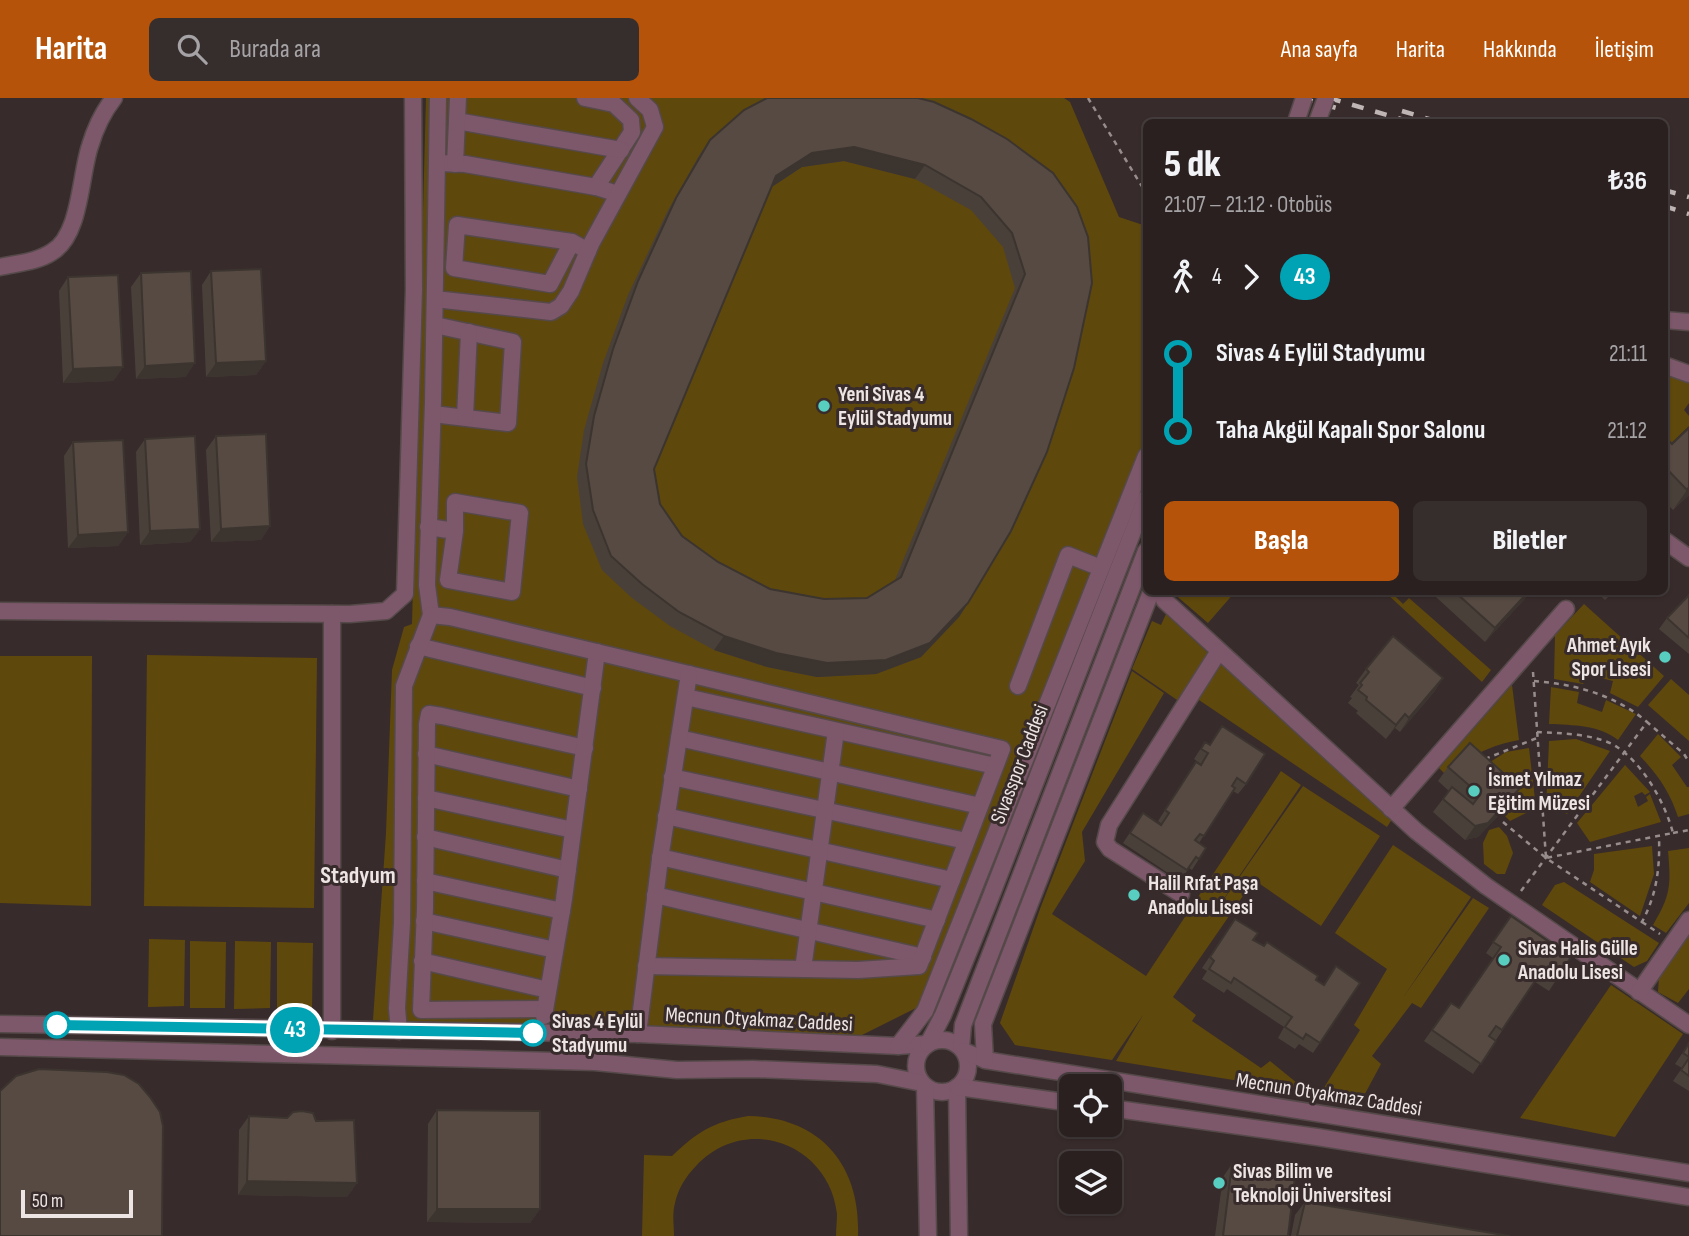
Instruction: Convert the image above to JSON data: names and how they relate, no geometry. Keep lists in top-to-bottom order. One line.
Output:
{"streets":{"street":["Sivasspor Caddesi","Mecnun Otyakmaz Caddesi"]},"crossings":[["Sivasspor Caddesi","Mecnun Otyakmaz Caddesi"]],"districts":["Stadyum"],"places":["Yeni Sivas 4 Eylül Stadyumu","Ahmet Ayık Spor Lisesi","İsmet Yılmaz Eğitim Müzesi","Halil Rıfat Paşa Anadolu Lisesi","Sivas Halis Gülle Anadolu Lisesi","Sivas 4 Eylül Stadyumu","Sivas Bilim ve Teknoloji Üniversitesi"],"lines":["bus line 43"],"scale_bar":"50 m","page":{"header":"Harita","search":"Burada ara","nav":["Ana sayfa","Harita","Hakkında","İletişim"],"on_map":"43","heading":["5 dk","21:07 – 21:12 · Otobüs","₺36"],"legs":["4","43"],"list":[{"name":"Sivas 4 Eylül Stadyumu","value":"21:11"},{"name":"Taha Akgül Kapalı Spor Salonu","value":"21:12"}],"buttons":["Başla","Biletler"],"scale":"50 m"}}
